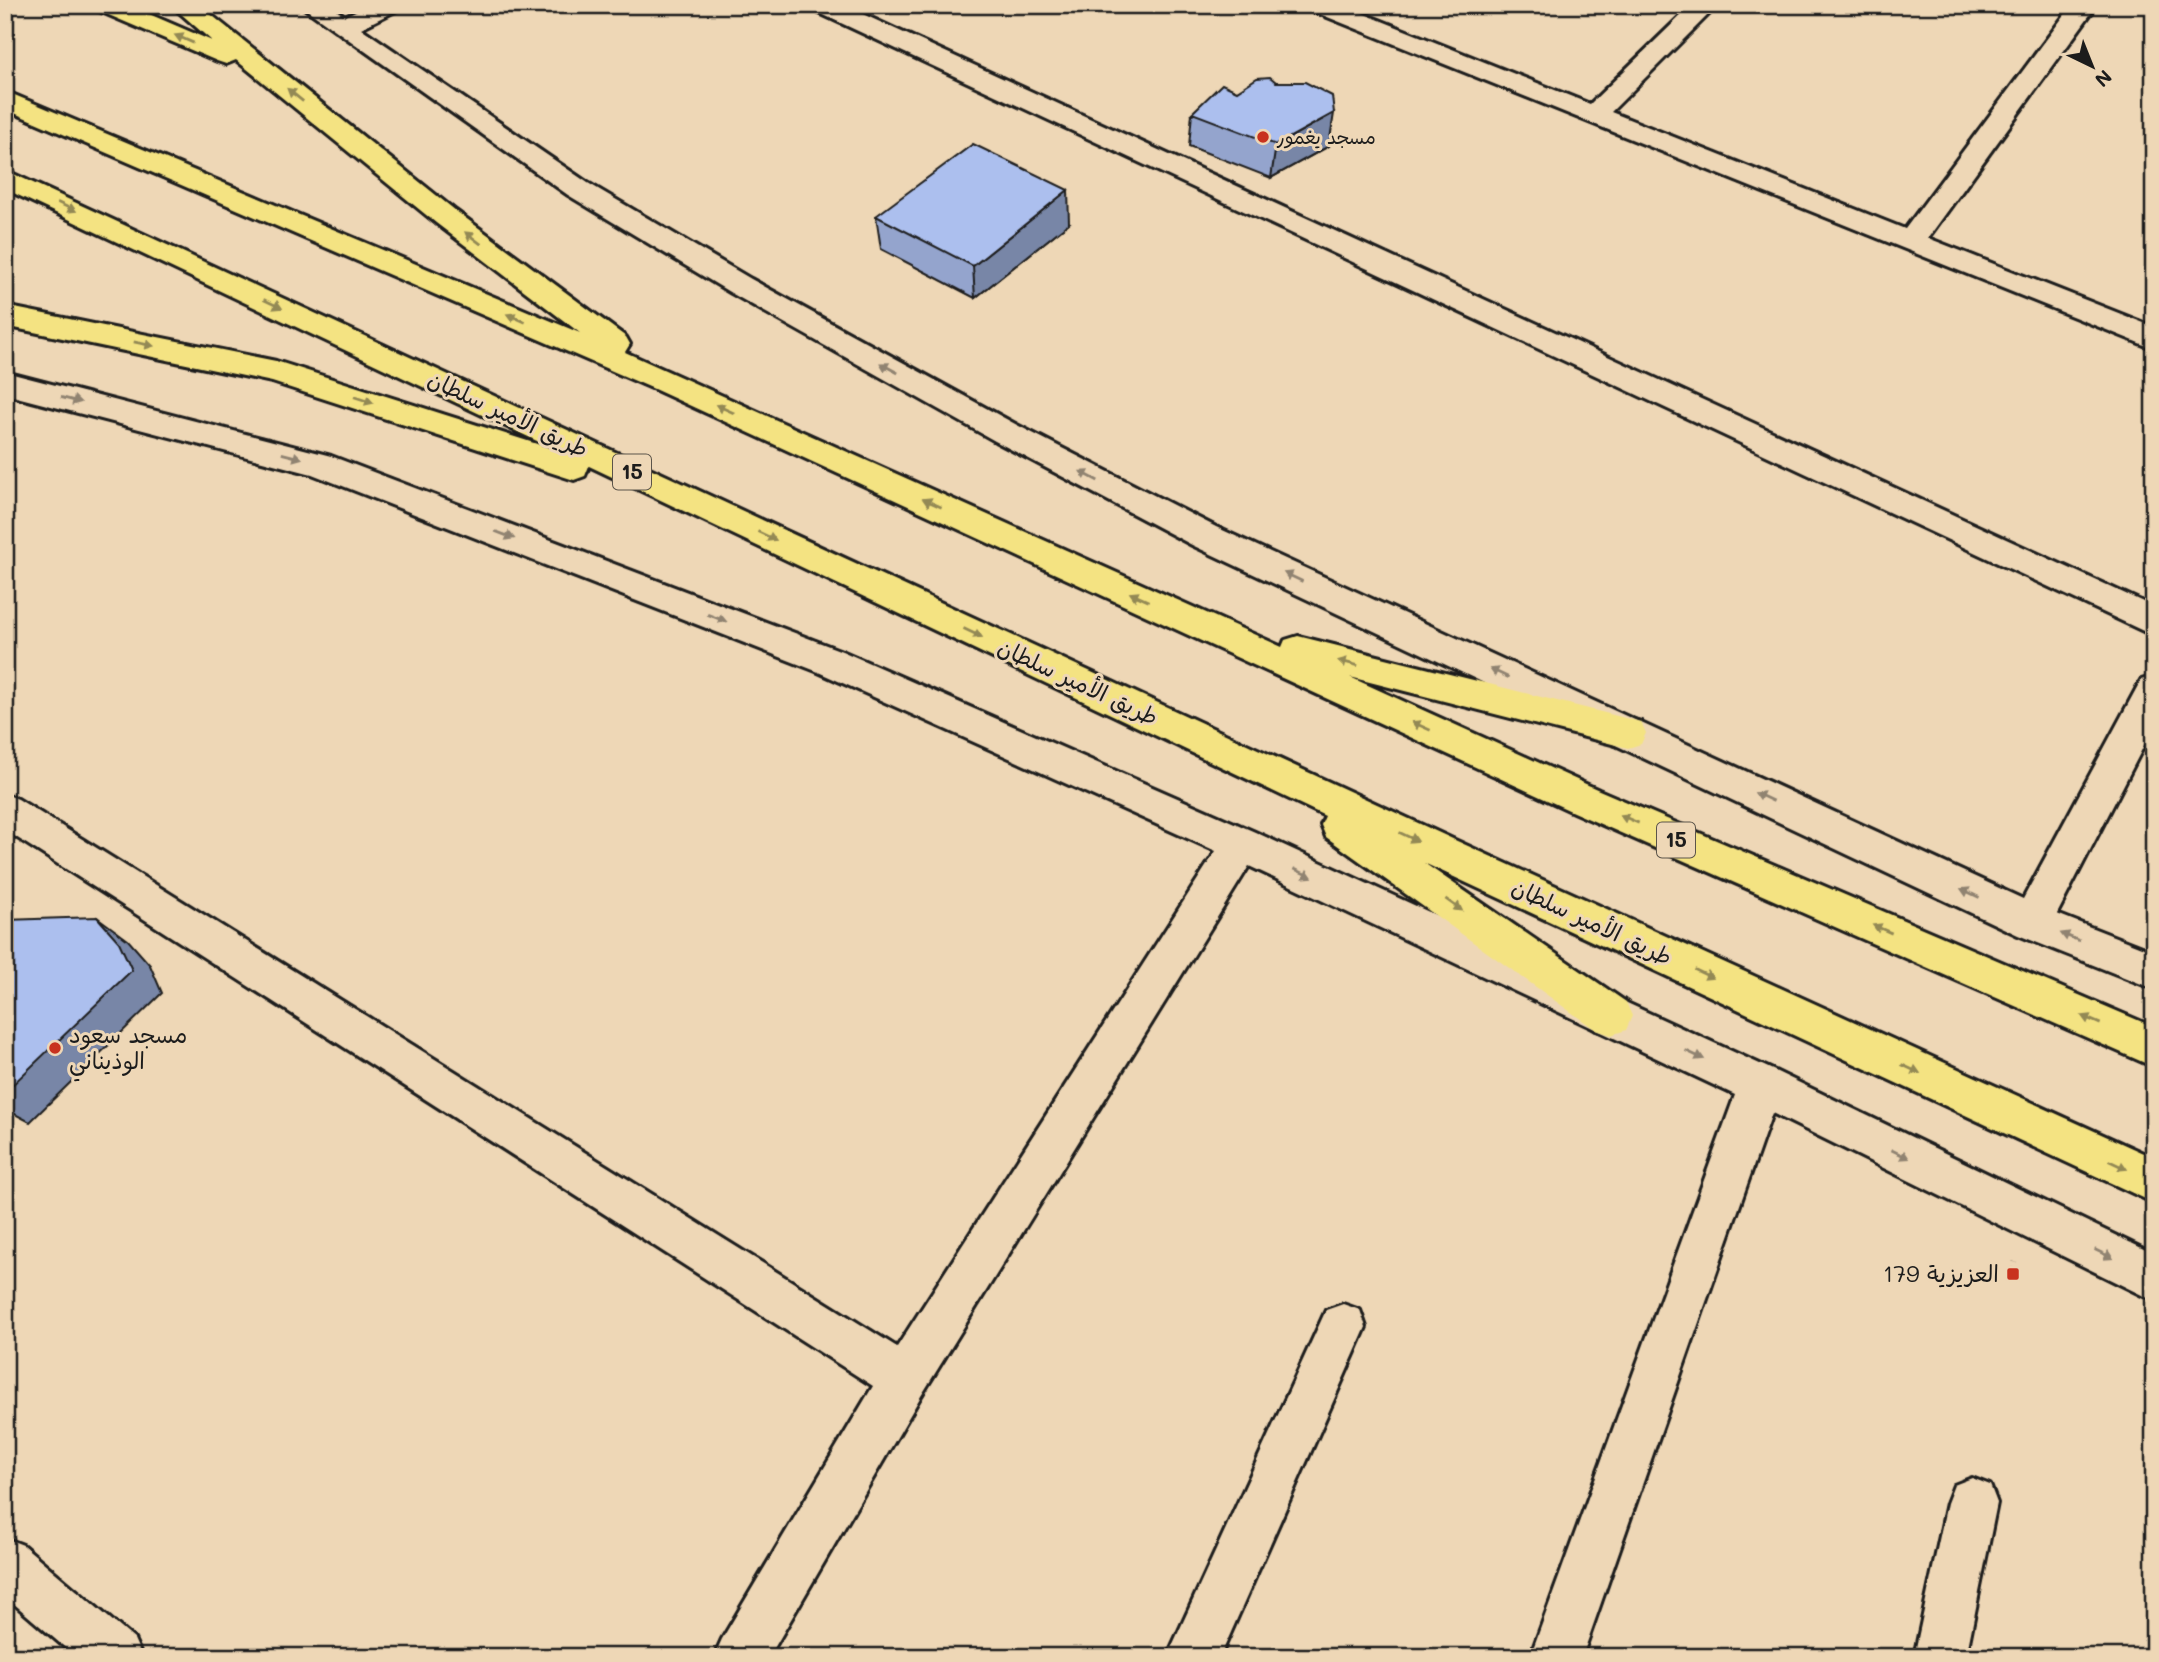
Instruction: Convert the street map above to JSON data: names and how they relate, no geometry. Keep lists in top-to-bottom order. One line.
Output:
{"streets":{"highway":["طريق الأمير سلطان","15"]},"places":{"other":["مسجد يغمور","مسجد سعود الوذيناني"],"transit":["العزيزية 179"]},"north":"bottom right"}
